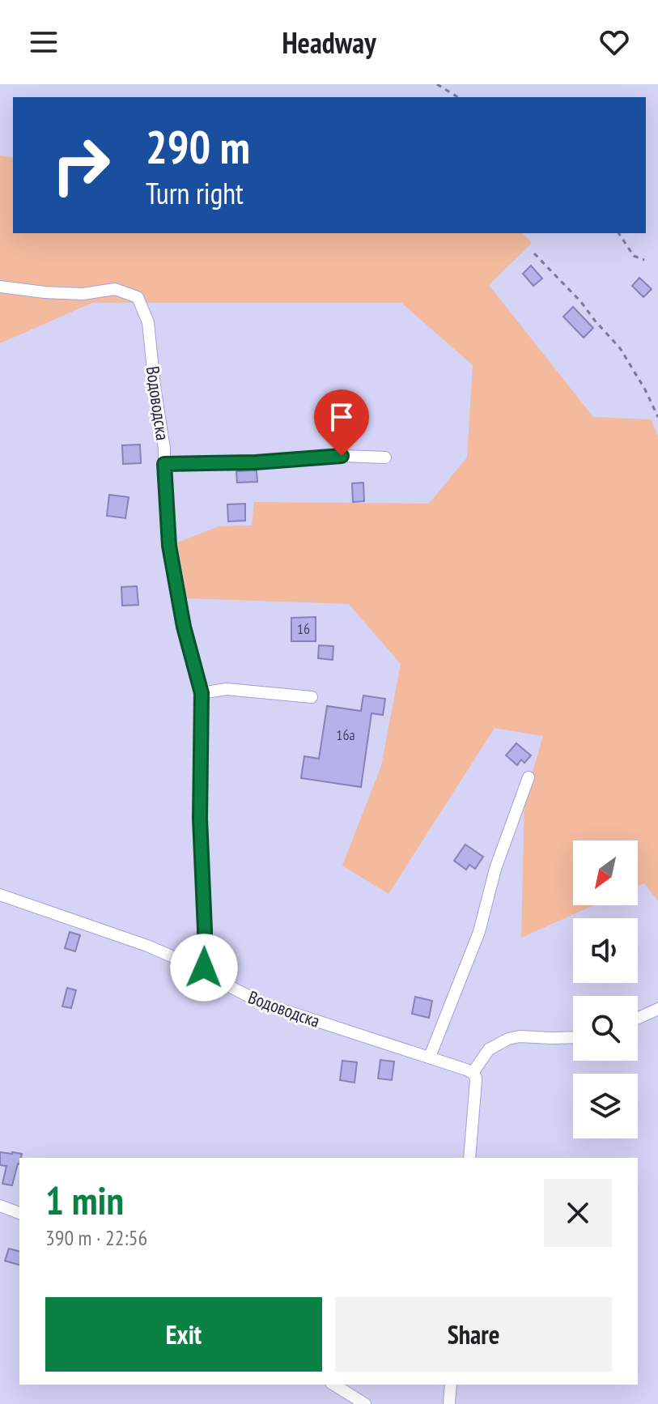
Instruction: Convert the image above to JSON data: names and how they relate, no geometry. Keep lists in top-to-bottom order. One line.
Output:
{"streets":{"street":["Водоводска"]},"house_numbers":["16","16a"],"north":"bottom left","page":{"header":"Headway","turn":["290 m","Turn right"],"heading":["1 min","390 m · 22:56"],"buttons":["Exit","Share"]}}
